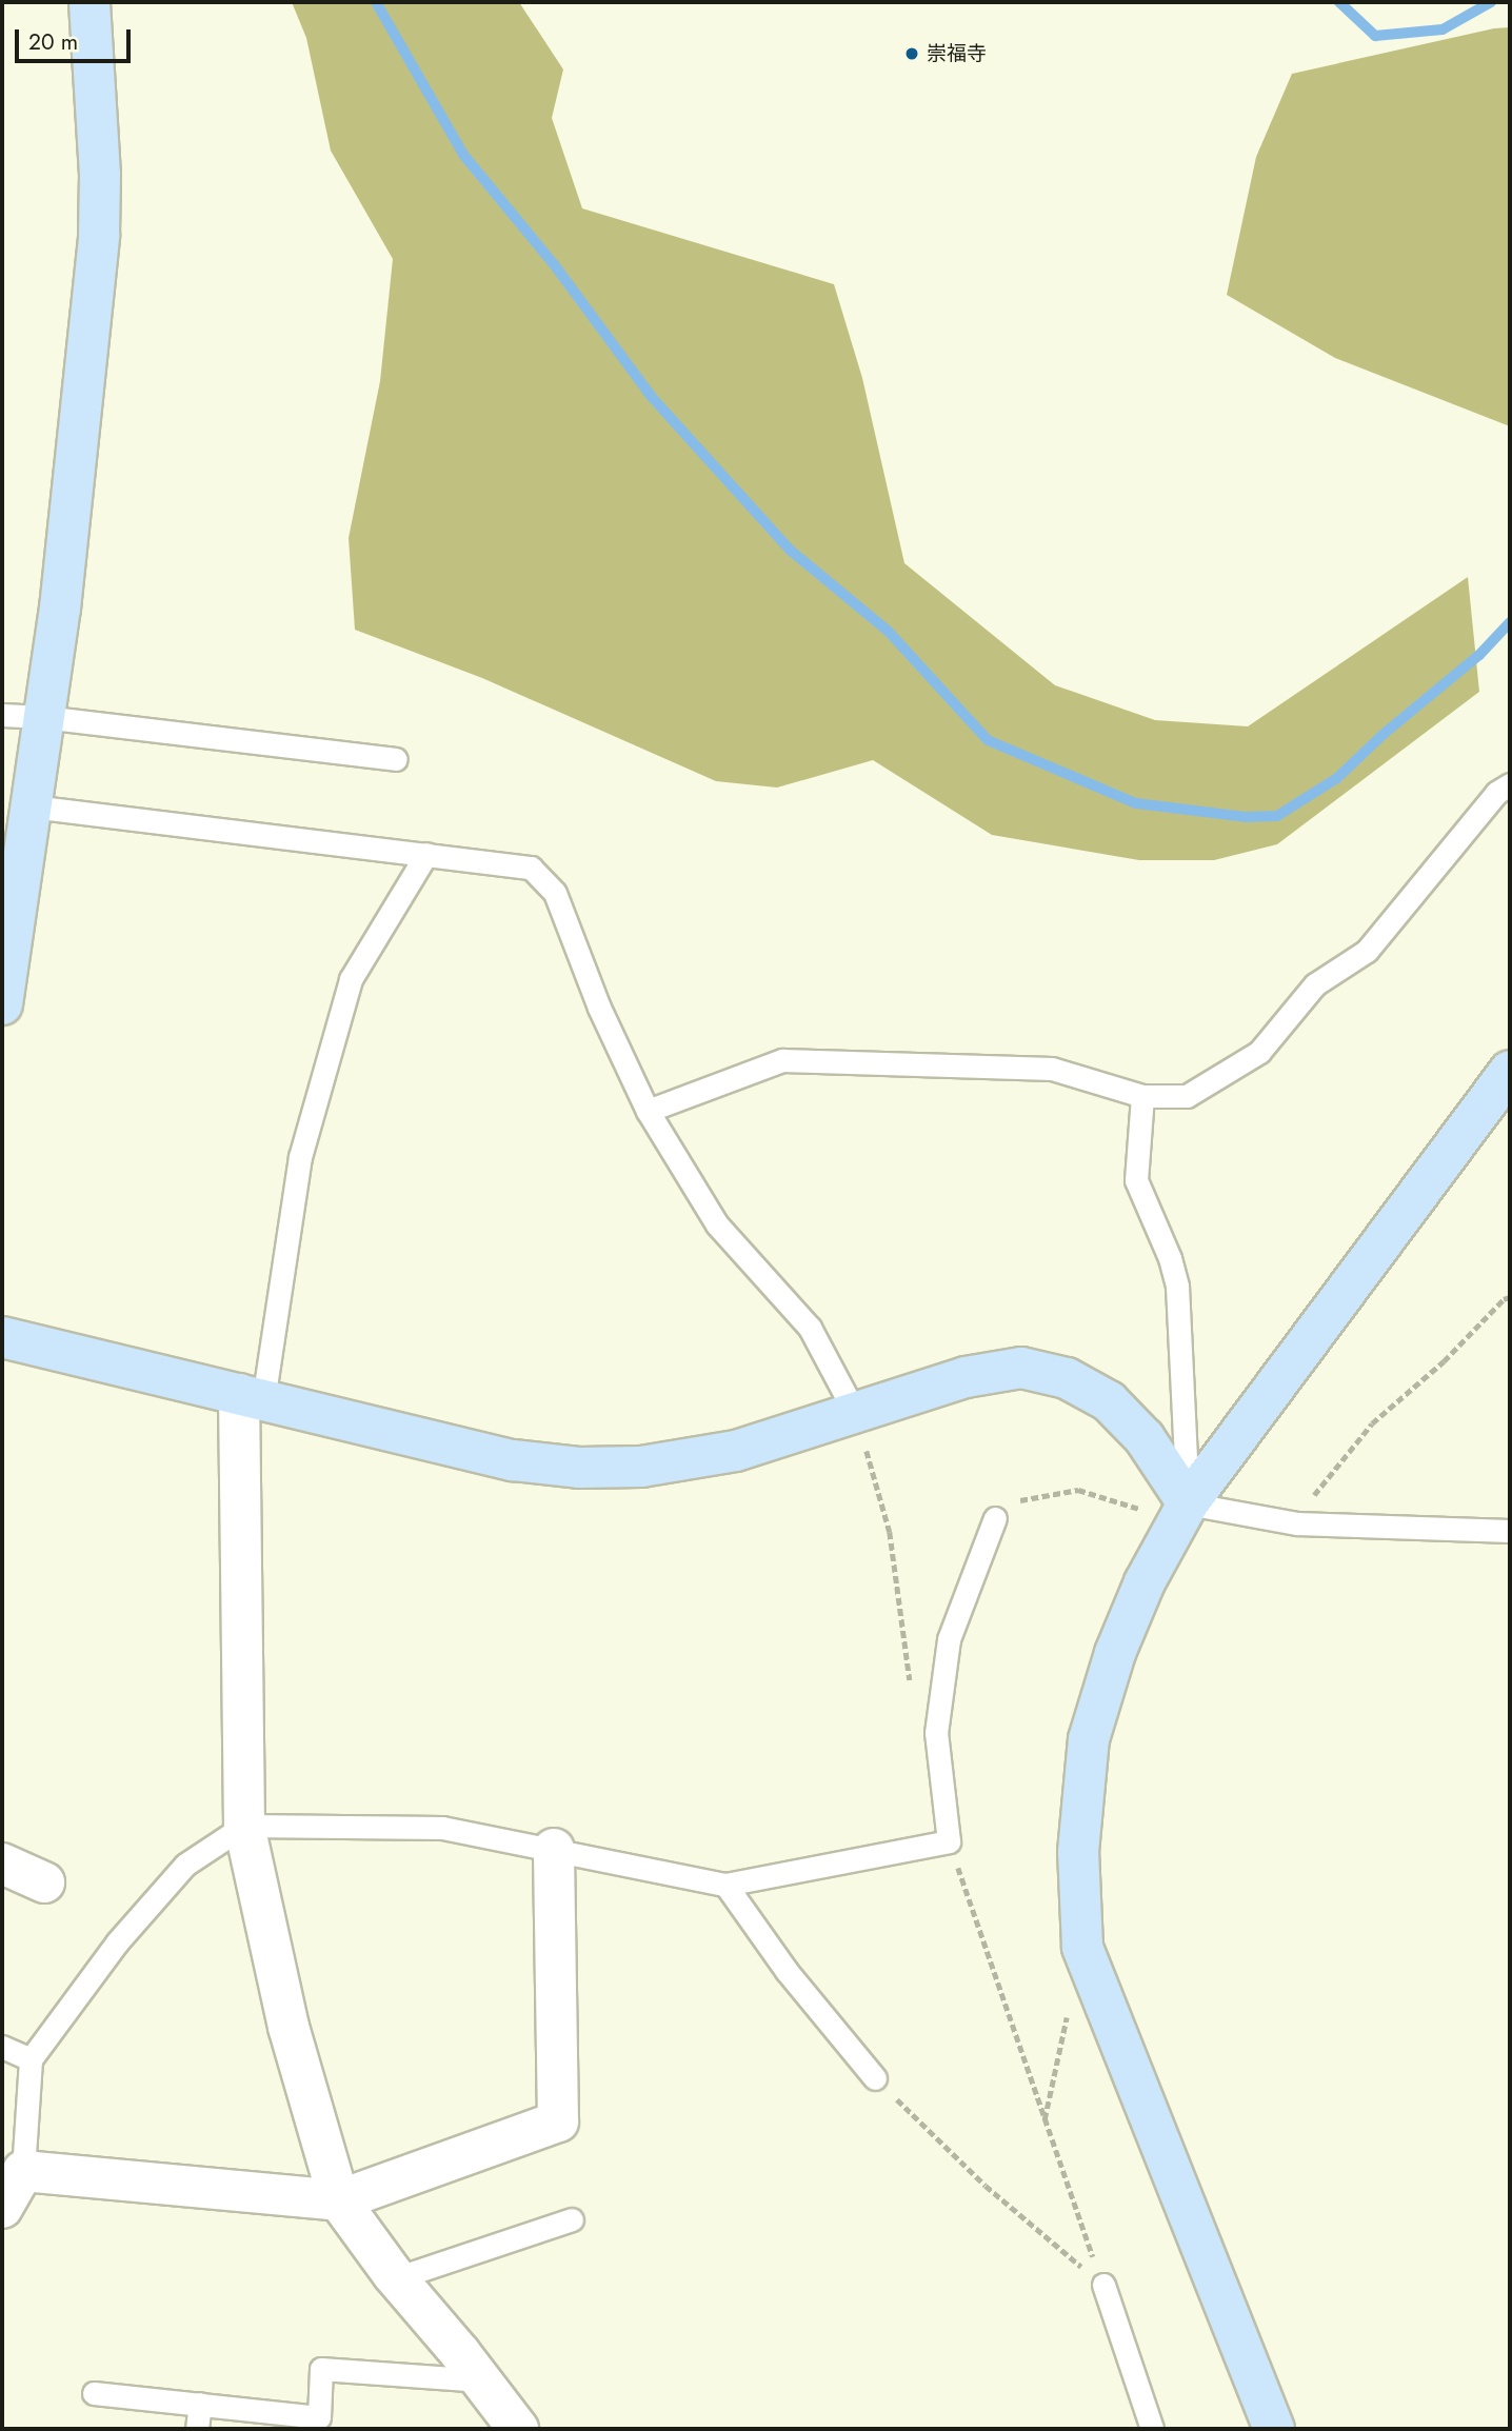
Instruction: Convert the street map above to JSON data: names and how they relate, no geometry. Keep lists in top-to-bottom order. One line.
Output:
{"places":["崇福寺"],"scale_bar":"20 m"}
